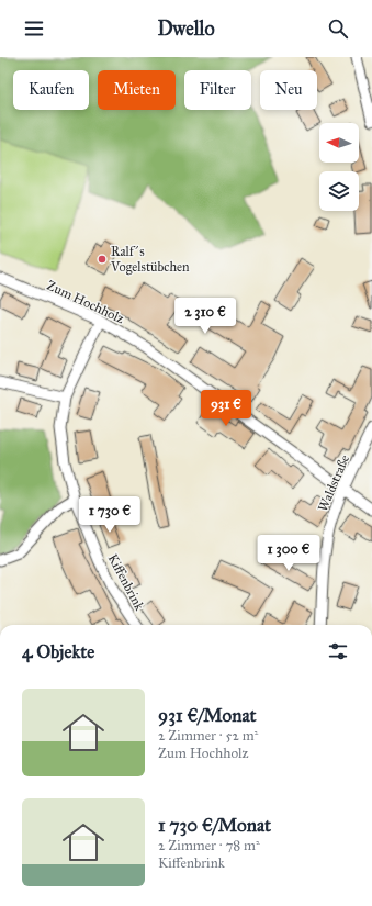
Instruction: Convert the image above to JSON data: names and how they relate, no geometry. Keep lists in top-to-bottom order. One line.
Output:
{"streets":{"street":["Zum Hochholz","Waldstraße","Kiffenbrink"]},"crossings":[["Zum Hochholz","Waldstraße"],["Zum Hochholz","Kiffenbrink"]],"places":["Ralf´s Vogelstübchen"],"north":"left","page":{"header":"Dwello","chip":["Kaufen","Mieten","Filter","Neu"],"price":["2 310 €","931 €","1 730 €","1 300 €"],"heading":"4 Objekte","list":[{"name":"931 €/Monat","note":"2 Zimmer · 52 m² · Zum Hochholz"},{"name":"1 730 €/Monat","note":"2 Zimmer · 78 m² · Kiffenbrink"}]}}
